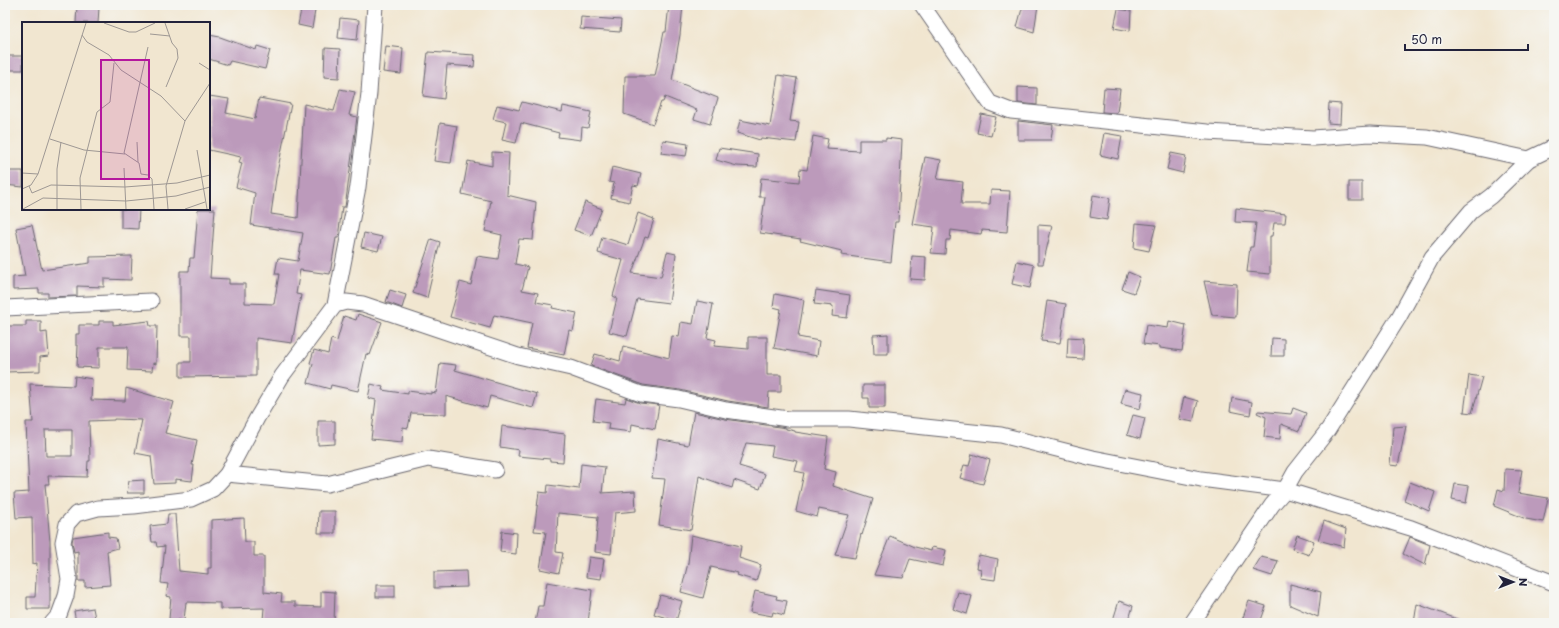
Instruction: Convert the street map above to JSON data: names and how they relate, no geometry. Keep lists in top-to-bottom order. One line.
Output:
{"scale_bar":"50 m","north":"right"}
